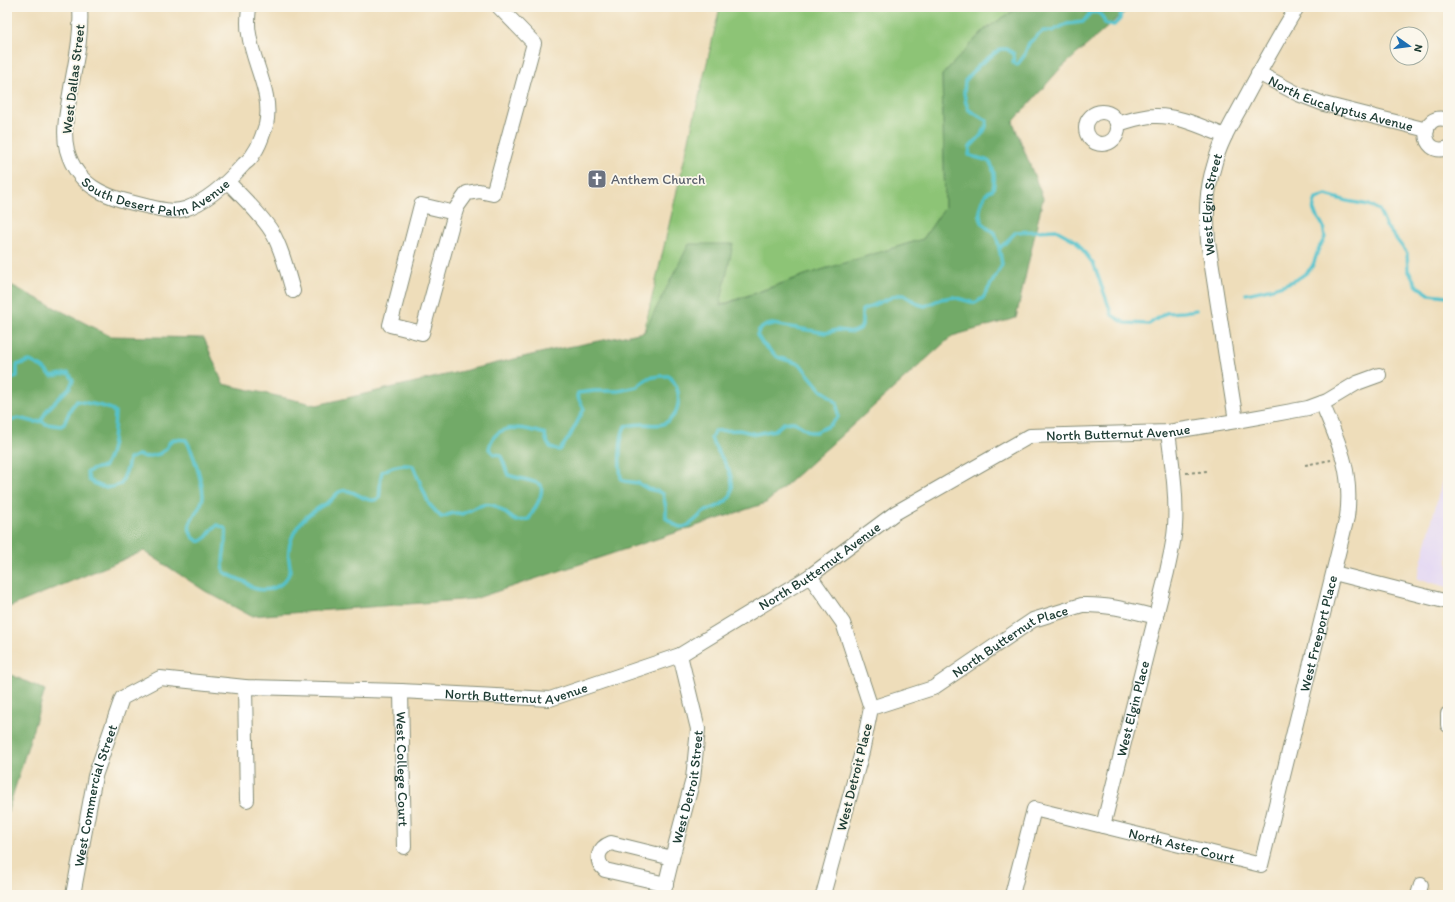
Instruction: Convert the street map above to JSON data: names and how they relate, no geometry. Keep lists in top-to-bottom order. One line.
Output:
{"streets":{"street":["West Dallas Street","North Eucalyptus Avenue","South Desert Palm Avenue","West Elgin Street","North Butternut Avenue","West Freeport Place","North Butternut Place","West Elgin Place","West College Court","West Detroit Place","West Detroit Street","West Commercial Street","North Aster Court"]},"crossings":[["West Dallas Street","South Desert Palm Avenue"],["North Eucalyptus Avenue","West Elgin Street"],["West Elgin Street","North Butternut Avenue"],["North Butternut Avenue","West Freeport Place"],["North Butternut Avenue","West Elgin Place"],["North Butternut Avenue","West College Court"],["North Butternut Avenue","West Detroit Place"],["North Butternut Avenue","West Detroit Street"],["North Butternut Avenue","West Commercial Street"],["West Freeport Place","North Aster Court"],["North Butternut Place","West Elgin Place"],["North Butternut Place","West Detroit Place"],["West Elgin Place","North Aster Court"]],"places":{"church":["Anthem Church"]},"north":"right"}
